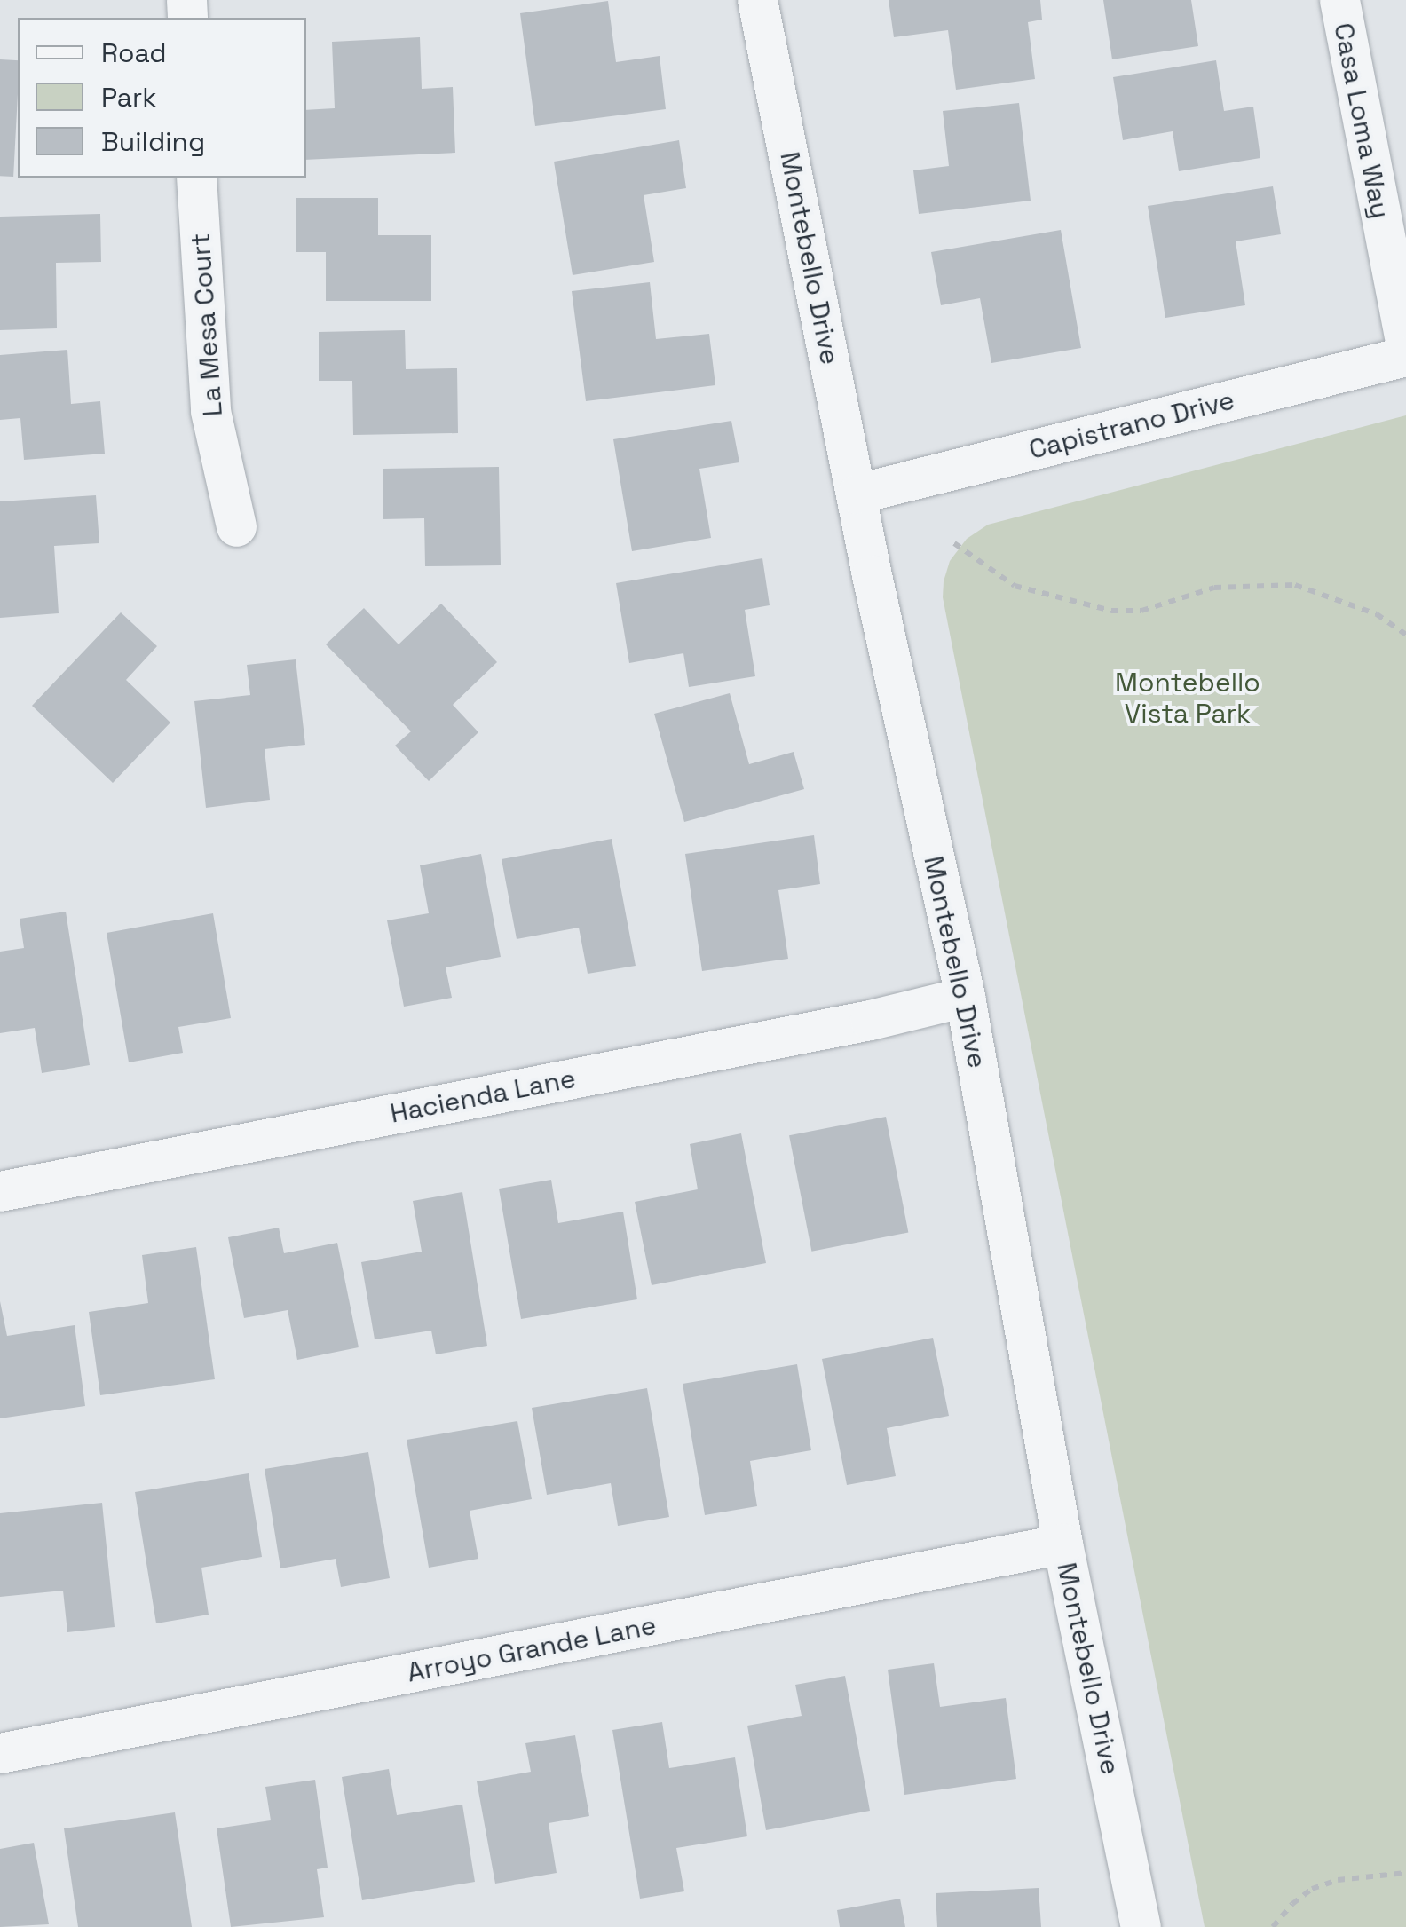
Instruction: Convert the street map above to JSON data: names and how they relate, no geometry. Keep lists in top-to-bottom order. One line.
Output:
{"streets":{"street":["Casa Loma Way","Montebello Drive","La Mesa Court","Capistrano Drive","Hacienda Lane","Arroyo Grande Lane"]},"crossings":[["Montebello Drive","Capistrano Drive"],["Montebello Drive","Hacienda Lane"],["Montebello Drive","Arroyo Grande Lane"]],"parks":["Montebello Vista Park"],"legend":["Road","Park","Building"]}
